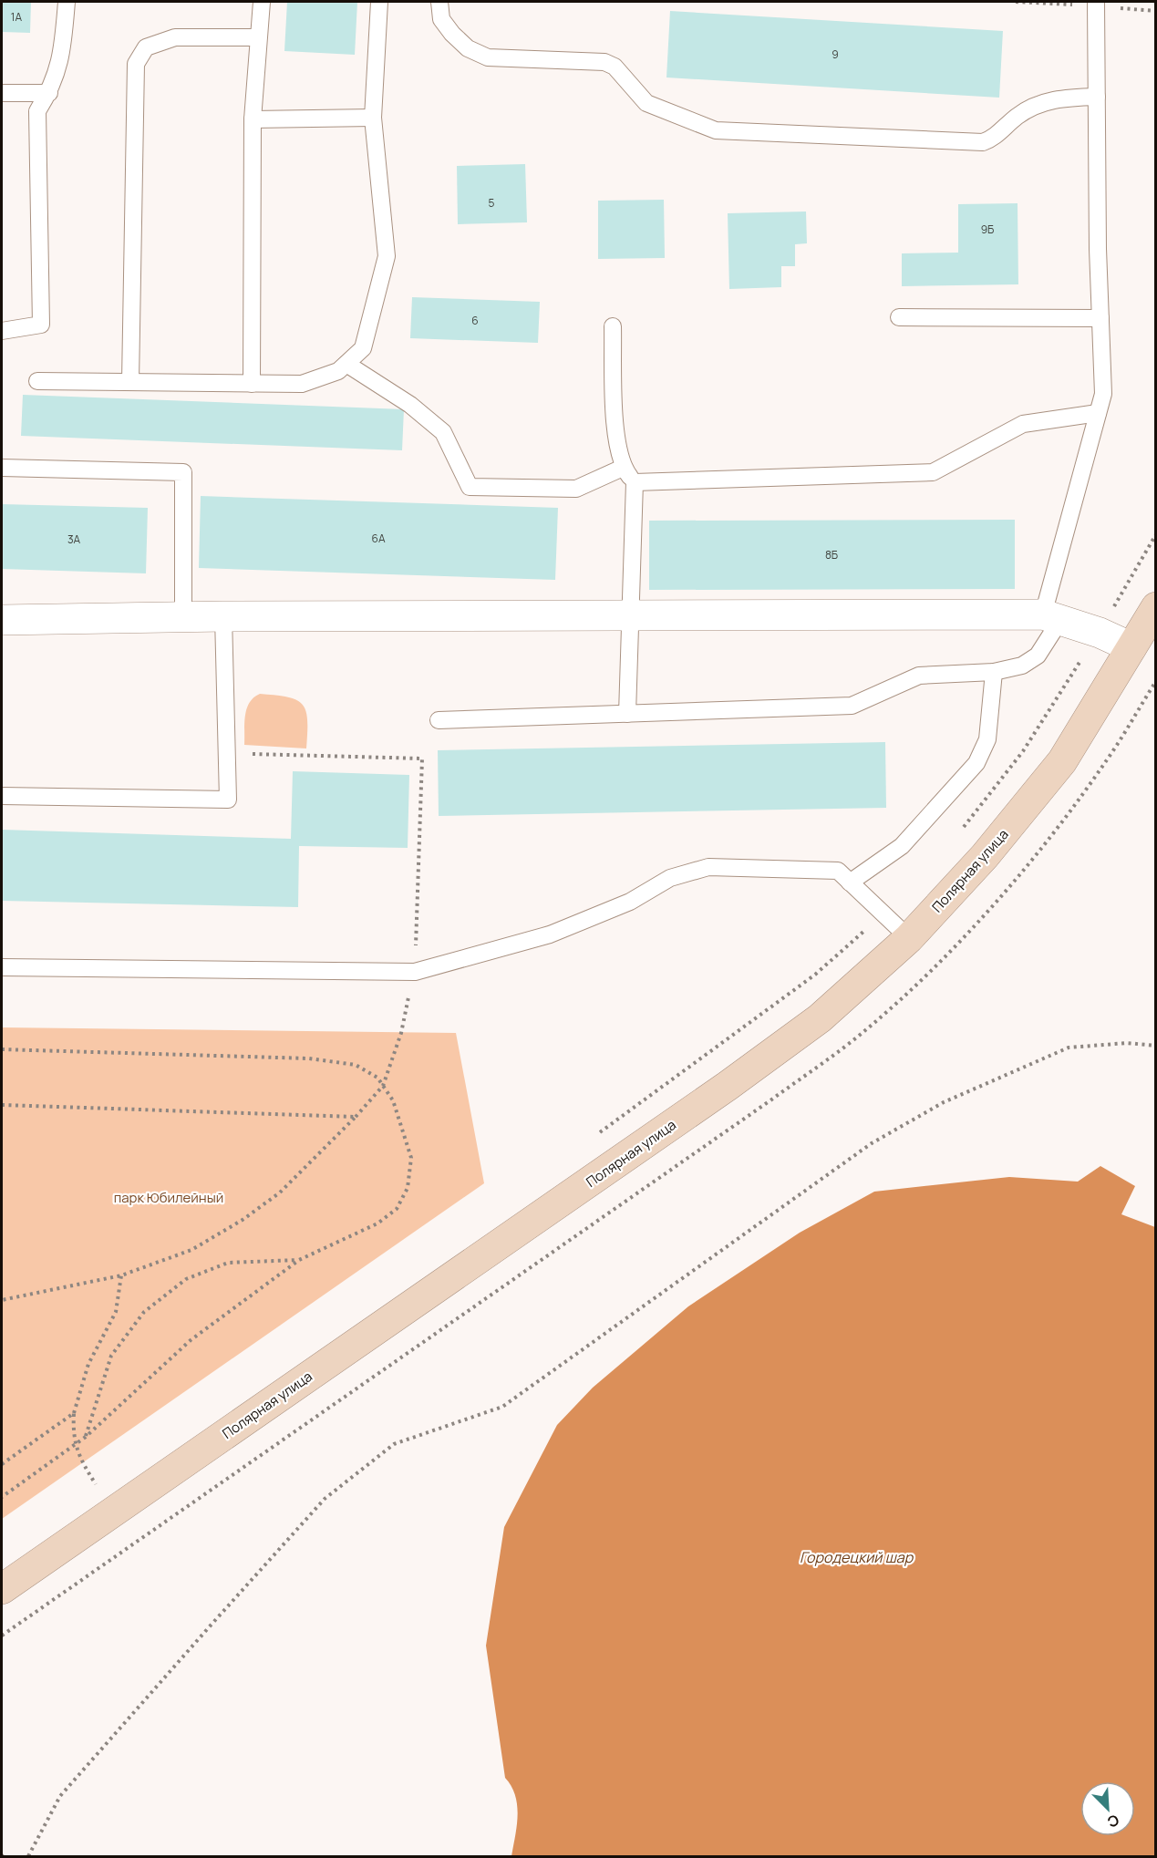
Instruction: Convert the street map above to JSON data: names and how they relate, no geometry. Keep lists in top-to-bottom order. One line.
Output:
{"streets":{"main road":["Полярная улица"]},"water":["Городецкий шар"],"parks":["парк Юбилейный"],"house_numbers":["1А","9","5","9Б","6","6А","3А","8Б"],"north":"bottom right"}
